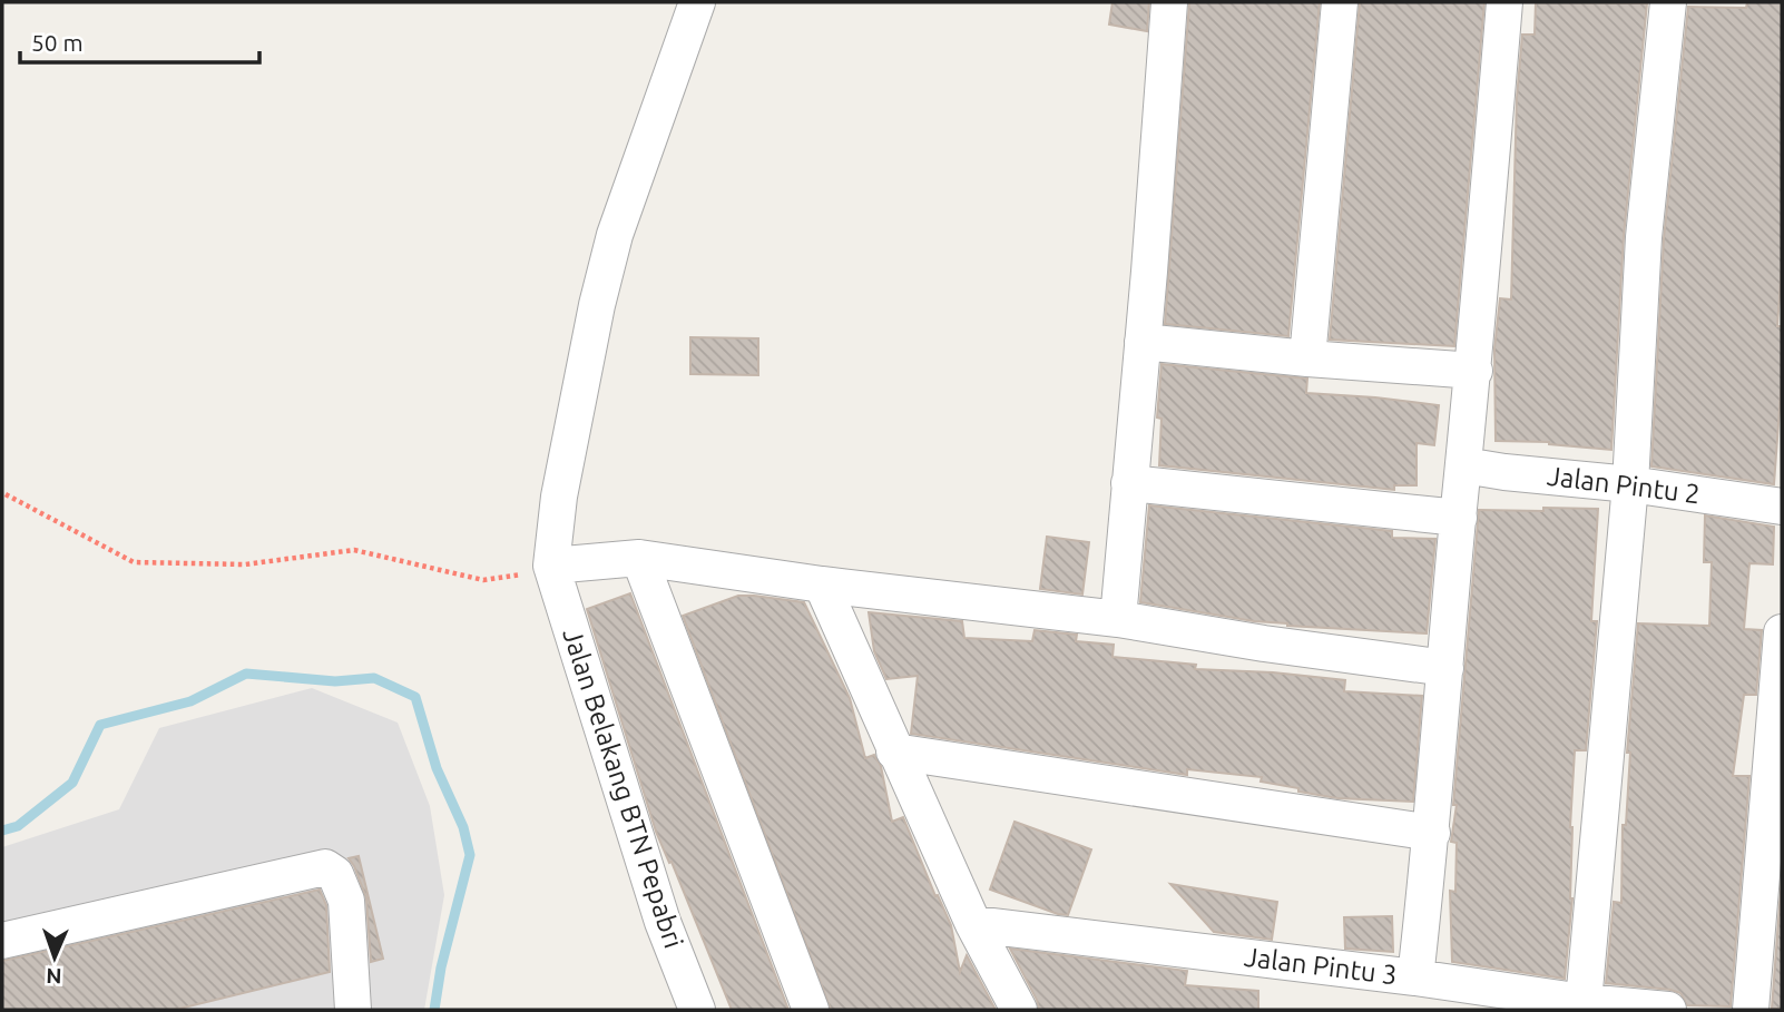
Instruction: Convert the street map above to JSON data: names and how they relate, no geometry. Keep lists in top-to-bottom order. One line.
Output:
{"streets":{"street":["Jalan Pintu 2","Jalan Belakang BTN Pepabri","Jalan Pintu 3"]},"scale_bar":"50 m","north":"bottom"}
